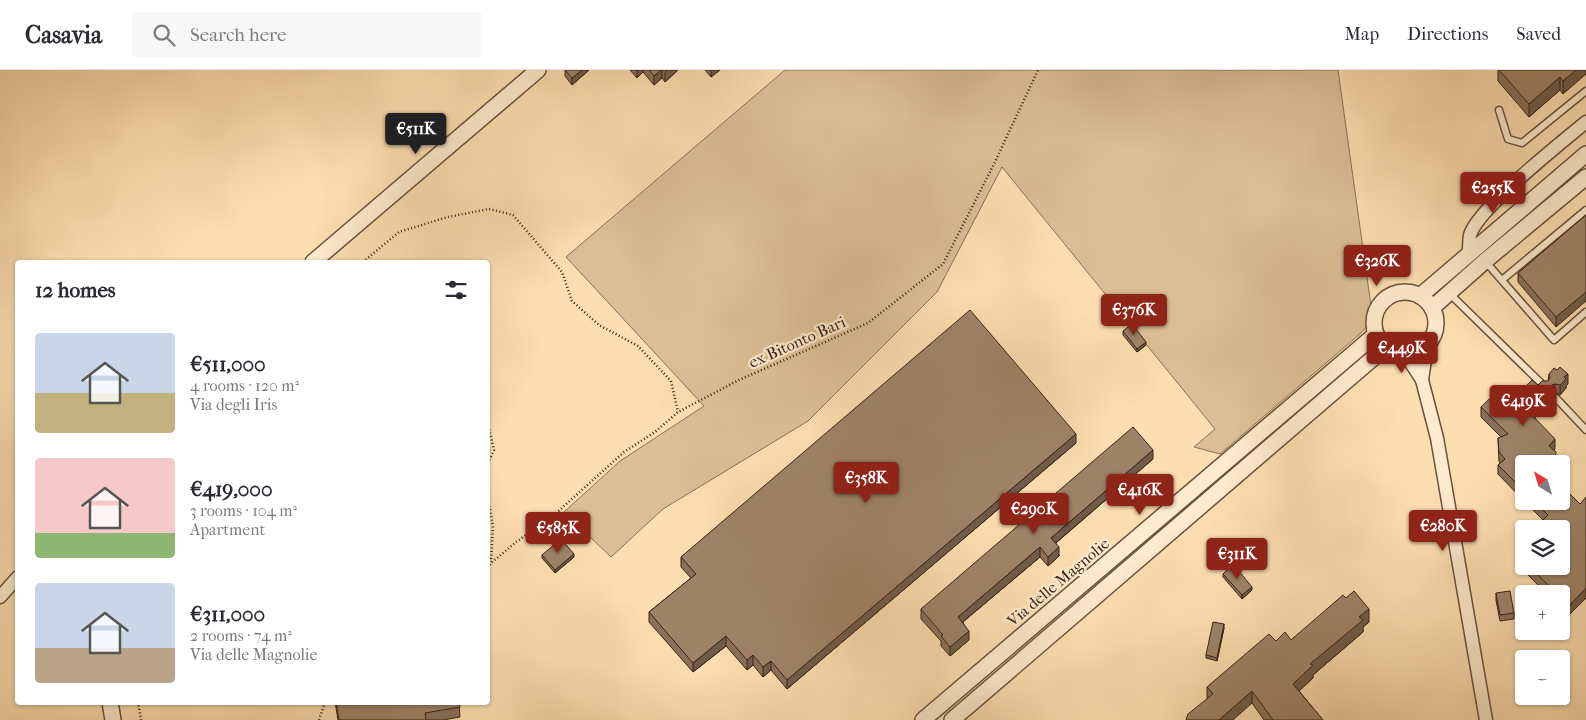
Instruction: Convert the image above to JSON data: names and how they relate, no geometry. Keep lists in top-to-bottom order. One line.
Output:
{"streets":{"street":["Via delle Magnolie"],"path":["ex Bitonto Bari"]},"north":"top left","page":{"header":"Casavia","search":"Search here","nav":["Map","Directions","Saved"],"price":["€511K","€255K","€326K","€376K","€449K","€419K","€358K","€416K","€290K","€280K","€585K","€311K"],"heading":"12 homes","list":[{"name":"€511,000","note":"4 rooms · 120 m² · Via degli Iris"},{"name":"€419,000","note":"3 rooms · 104 m² · Apartment"},{"name":"€311,000","note":"2 rooms · 74 m² · Via delle Magnolie"}],"map_buttons":["+","−"]}}
